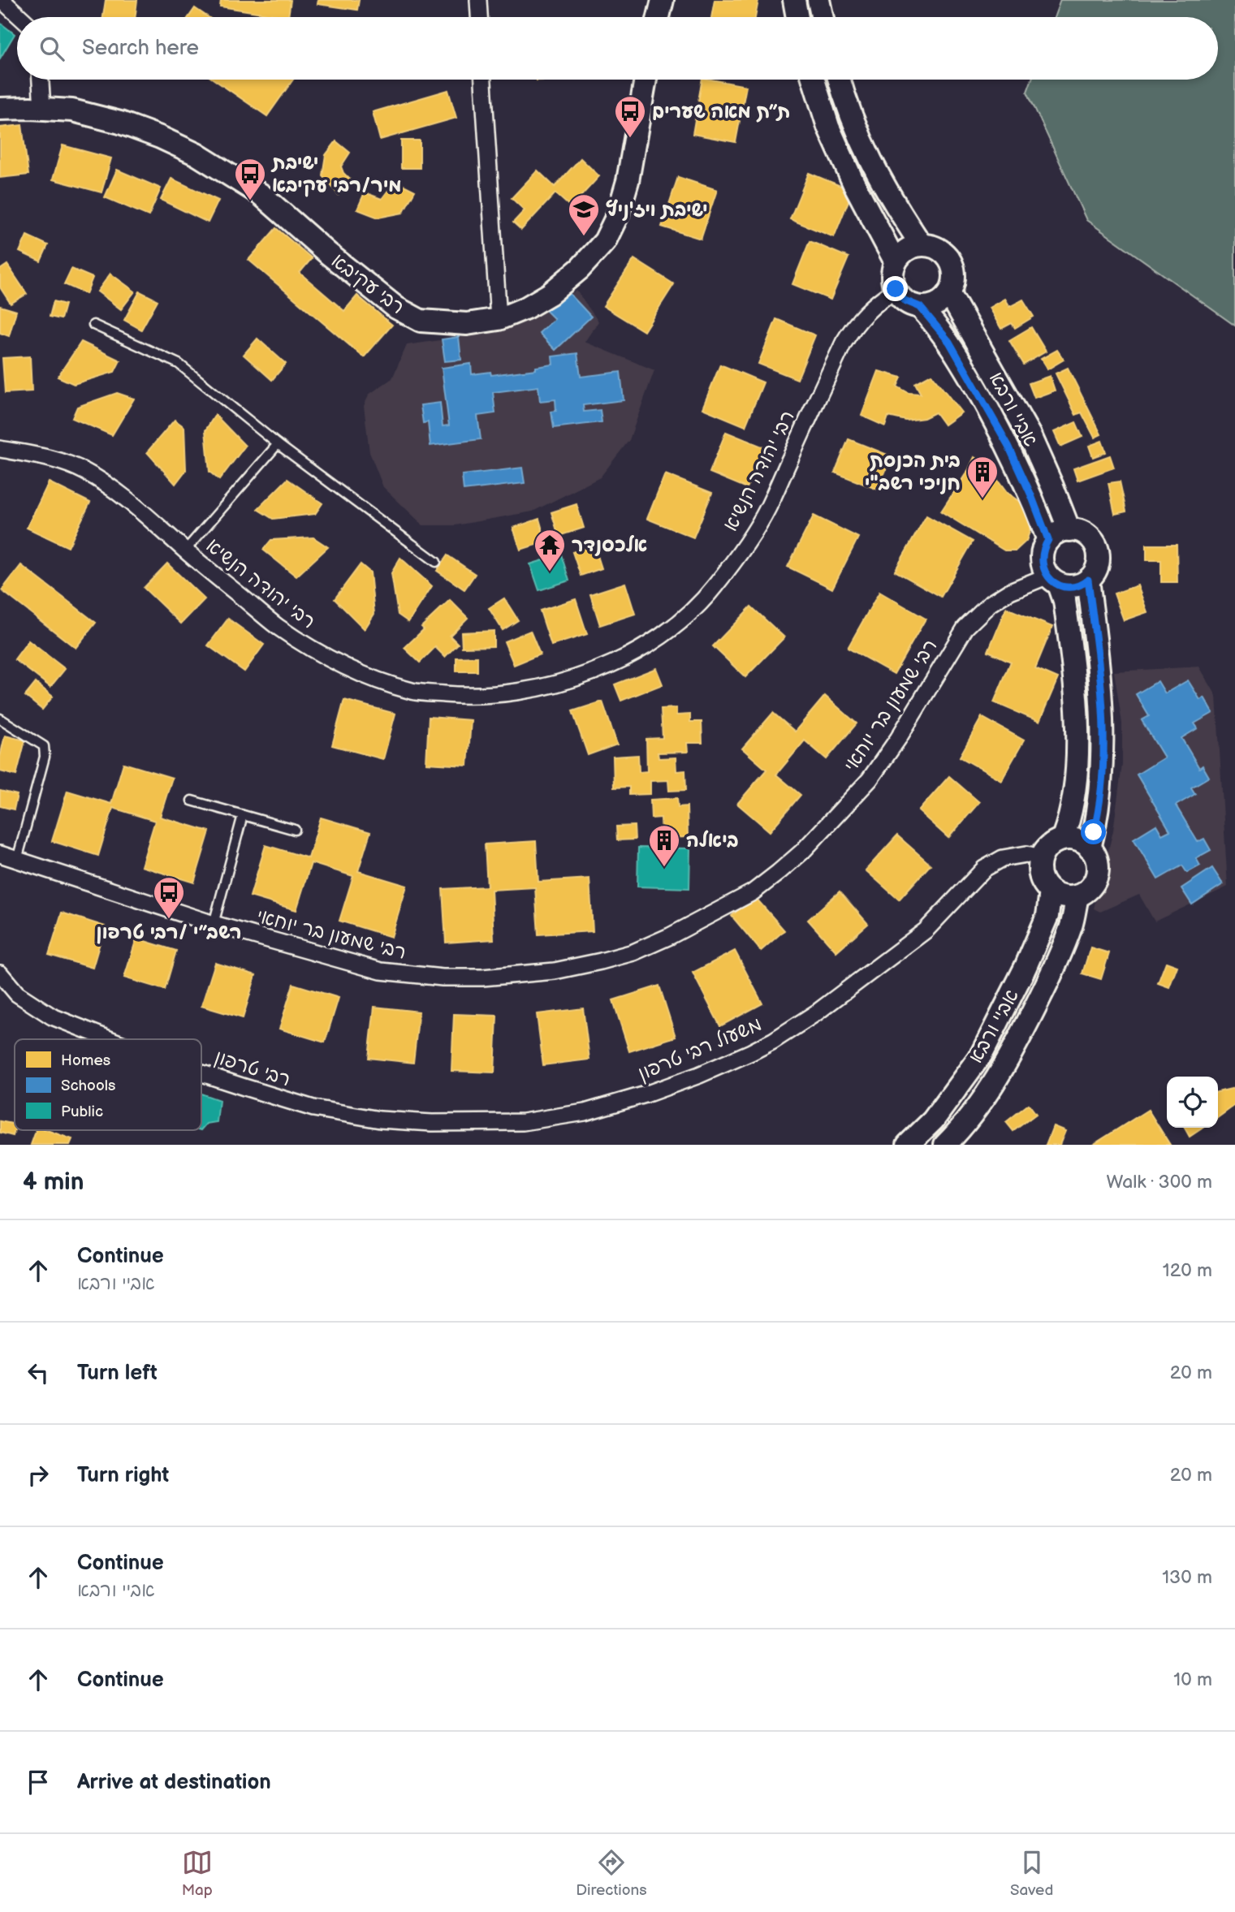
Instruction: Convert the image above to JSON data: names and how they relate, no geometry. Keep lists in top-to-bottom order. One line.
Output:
{"streets":{"street":["רבי עקיבא","אביי ורבא","רבי יהודה הנשיא","רבי שמעון בר יוחאי","משעול רבי טרפון","רבי טרפון"]},"crossings":[["אביי ורבא","רבי יהודה הנשיא"],["אביי ורבא","רבי שמעון בר יוחאי"],["אביי ורבא","משעול רבי טרפון"],["משעול רבי טרפון","רבי טרפון"]],"places":{"bus stop":["ת״ת מאה שערים","ישיבת מיר/רבי עקיבא","רשב״י /רבי טרפון"],"school or university":["ישיבת ויז'ניץ"],"building":["בית הכנסת חניכי רשב\"י","ביאלה"],"temple":["אלכסנדר"]},"legend":["Homes","Schools","Public"],"page":{"search":"Search here","heading":["4 min","Walk · 300 m"],"list":[["Continue","אביי ורבא","120 m"],["Turn left","20 m"],["Turn right","20 m"],["Continue","אביי ורבא","130 m"],["Continue","10 m"],"Arrive at destination"],"nav":["Map","Directions","Saved"]}}
